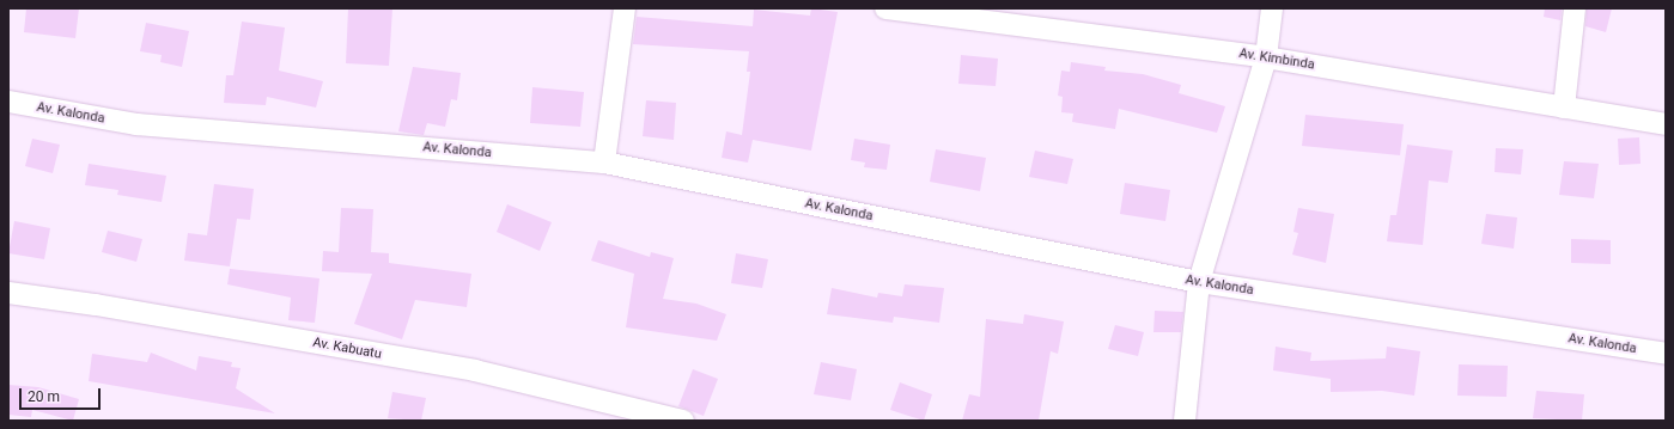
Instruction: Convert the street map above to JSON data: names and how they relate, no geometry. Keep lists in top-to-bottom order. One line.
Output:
{"streets":{"street":["Av. Kimbinda","Av. Kalonda","Av. Kabuatu"]},"scale_bar":"20 m"}
